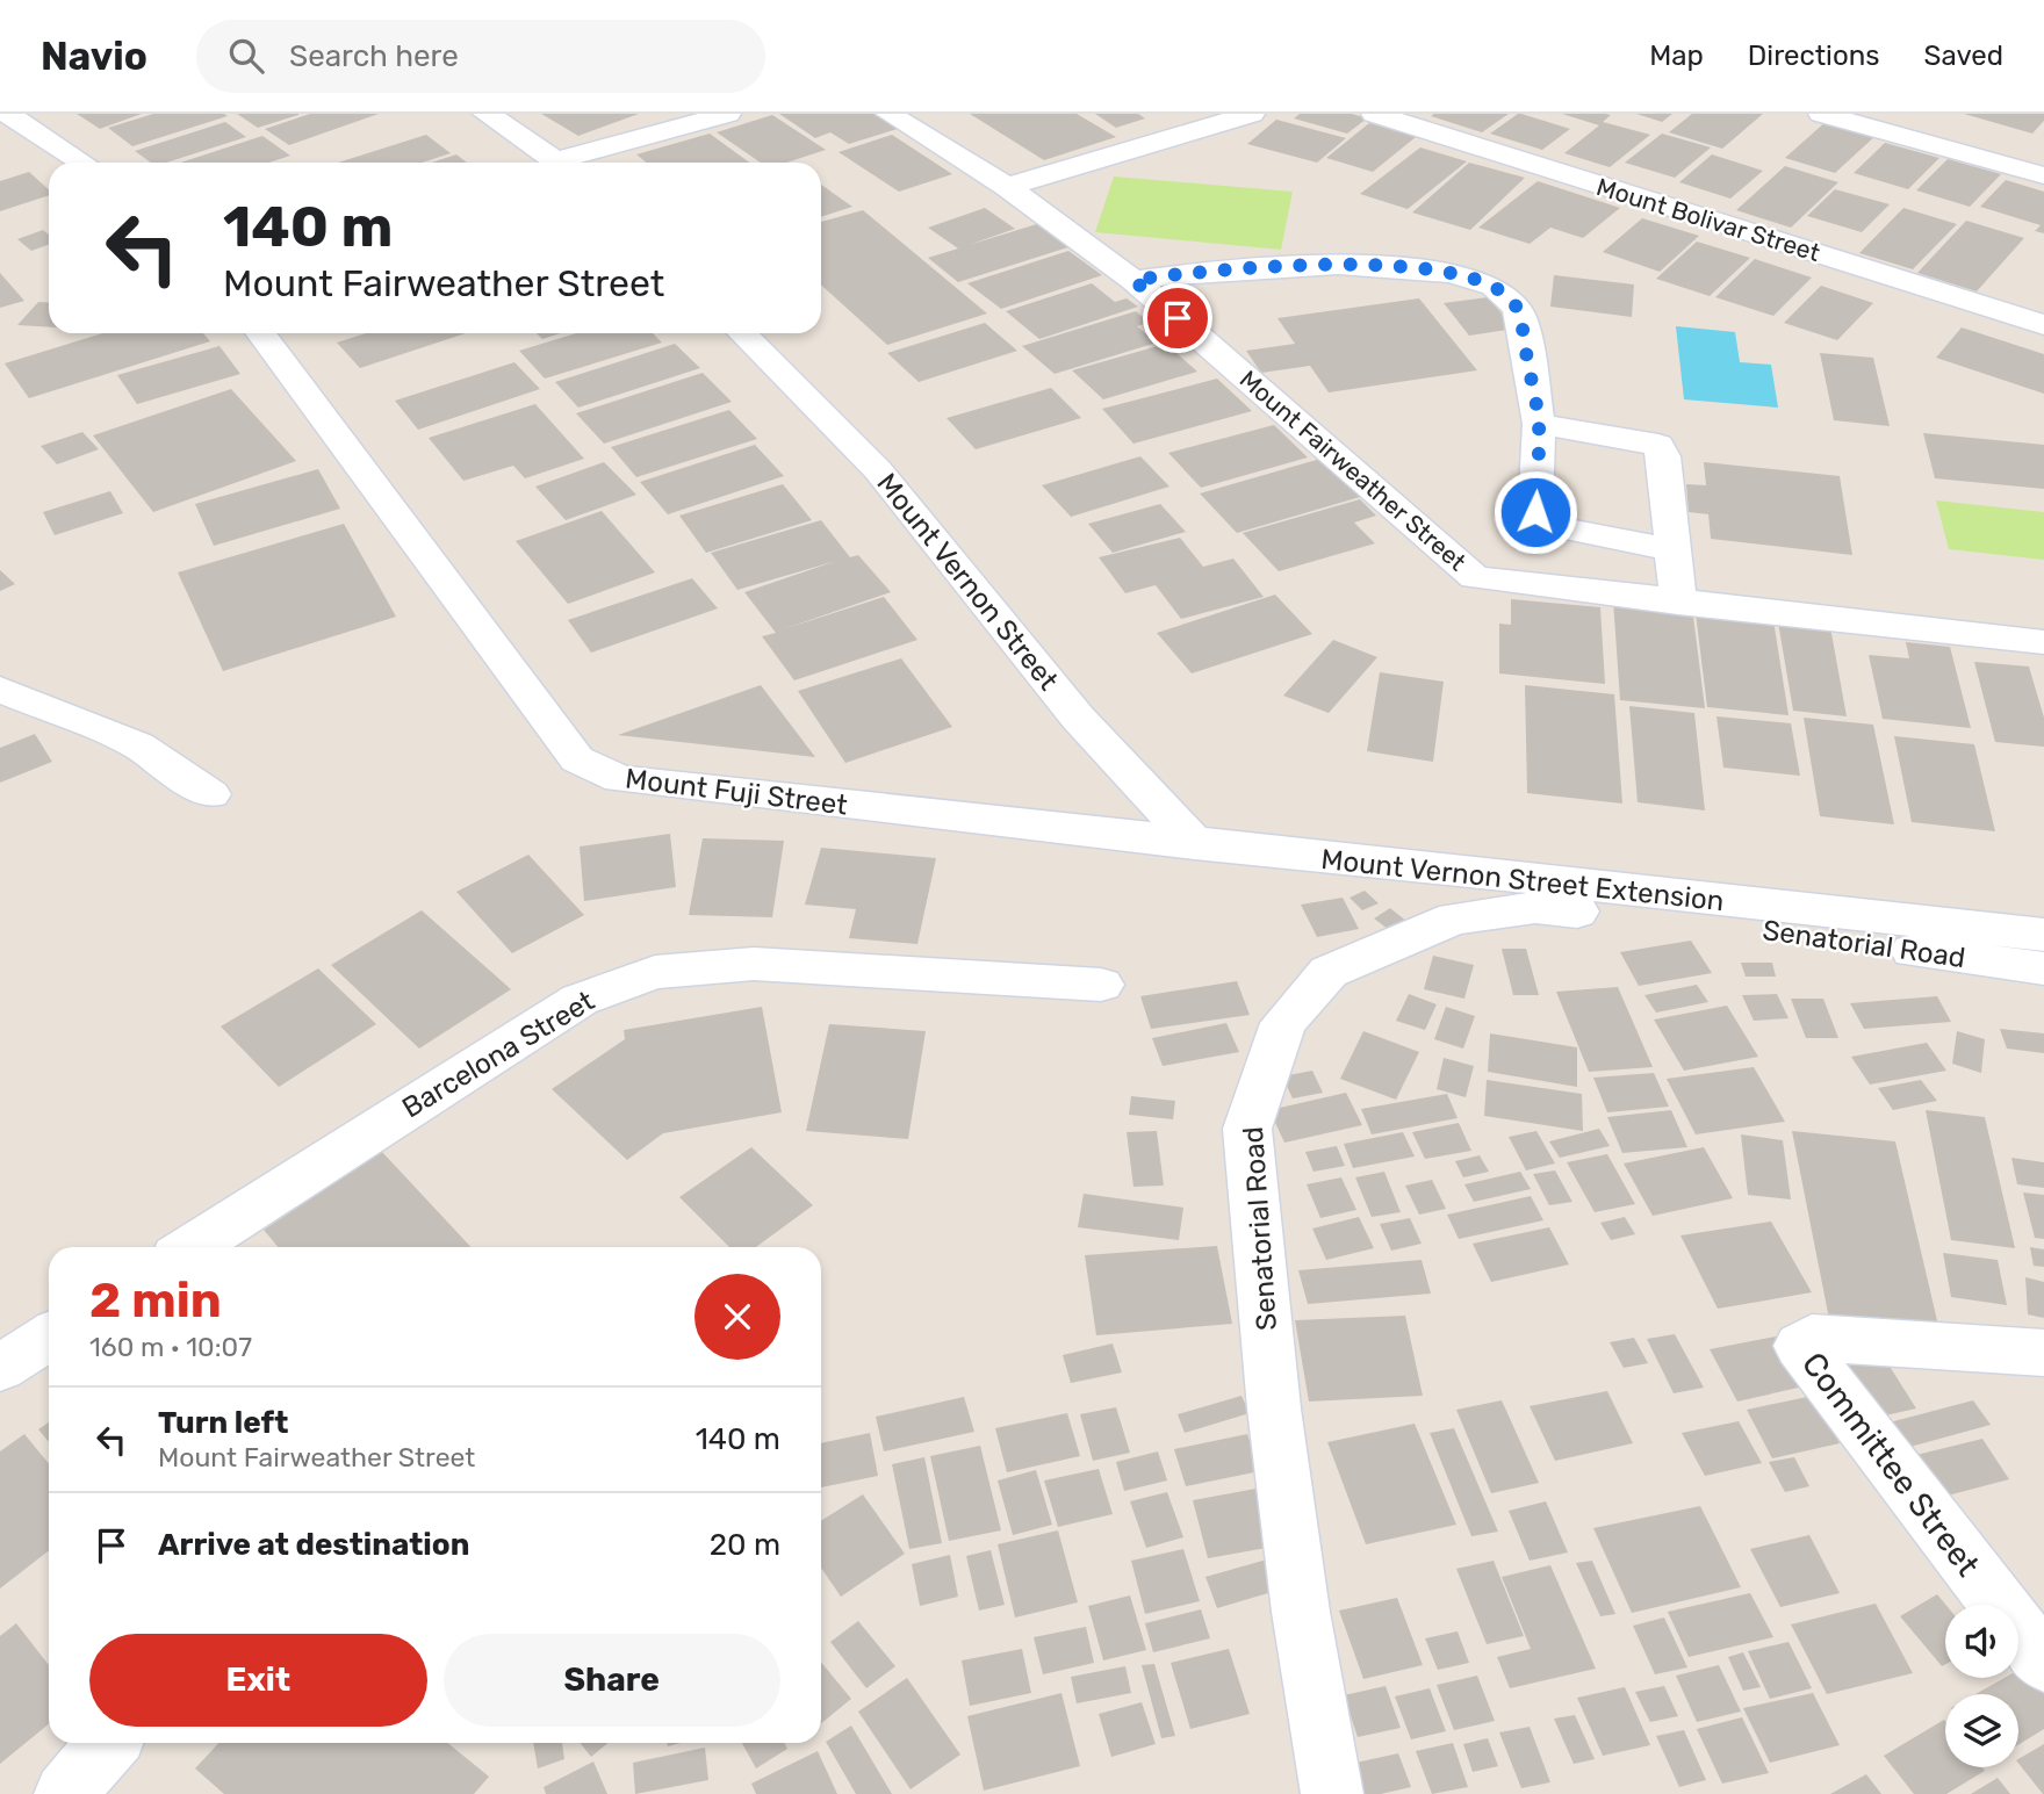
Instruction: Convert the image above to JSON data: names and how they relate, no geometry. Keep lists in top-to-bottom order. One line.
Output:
{"streets":{"street":["Mount Bolivar Street","Mount Fairweather Street","Mount Vernon Street","Mount Fuji Street","Mount Vernon Street Extension","Senatorial Road","Barcelona Street","Committee Street"]},"crossings":[["Mount Vernon Street","Mount Fuji Street"],["Mount Vernon Street","Mount Vernon Street Extension"],["Mount Fuji Street","Mount Vernon Street Extension"]],"page":{"header":"Navio","search":"Search here","nav":["Map","Directions","Saved"],"turn":["140 m","Mount Fairweather Street"],"heading":["2 min","160 m · 10:07"],"list":[{"name":"Turn left","note":"Mount Fairweather Street","value":"140 m"},{"name":"Arrive at destination","value":"20 m"}],"buttons":["Exit","Share"]}}
